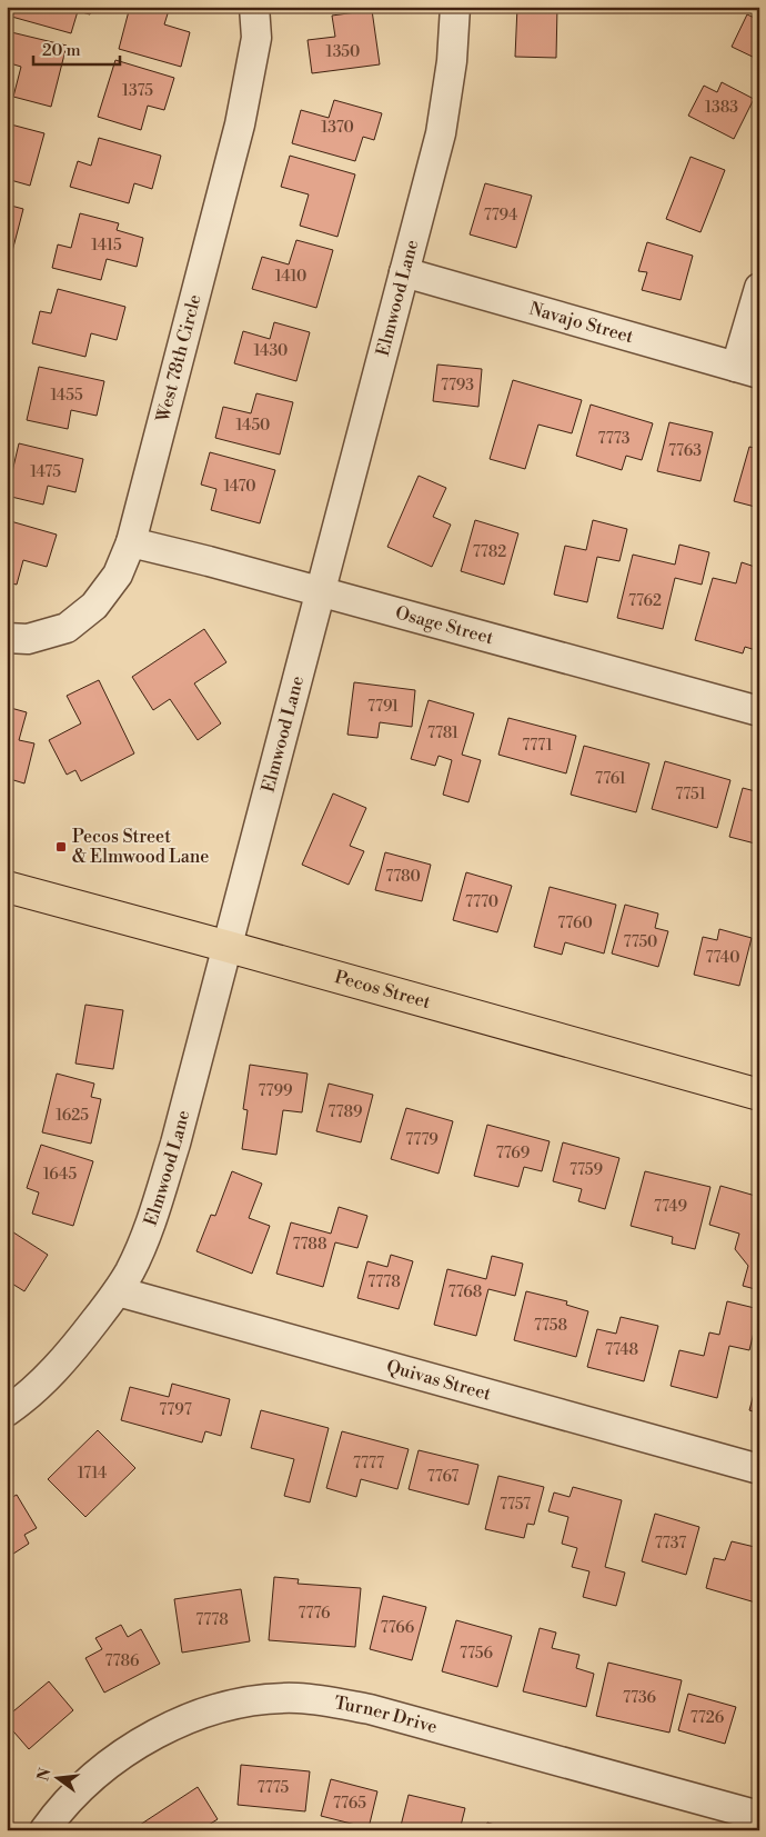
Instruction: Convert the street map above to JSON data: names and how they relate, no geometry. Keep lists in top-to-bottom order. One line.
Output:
{"streets":{"main road":["Pecos Street"],"street":["Elmwood Lane","Navajo Street","West 78th Circle","Osage Street","Quivas Street","Turner Drive"]},"crossings":[["Elmwood Lane","Navajo Street"],["Elmwood Lane","Osage Street"],["Elmwood Lane","Pecos Street"],["Elmwood Lane","Quivas Street"],["West 78th Circle","Osage Street"]],"places":{"transit":["Pecos Street & Elmwood Lane"]},"house_numbers":["1350","1375","1383","1370","7794","1415","1410","1430","7793","1455","1450","7773","7763","1475","1470","7782","7762","7791","7781","7771","7761","7751","7780","7770","7760","7750","7740","7799","7789","1625","7779","7769","7759","1645","7749","7788","7778","7768","7758","7748","7797","7777","1714","7767","7757","7737","7776","7778","7766","7756","7786","7736","7726","7775","7765"],"scale_bar":"20 m","north":"left"}
